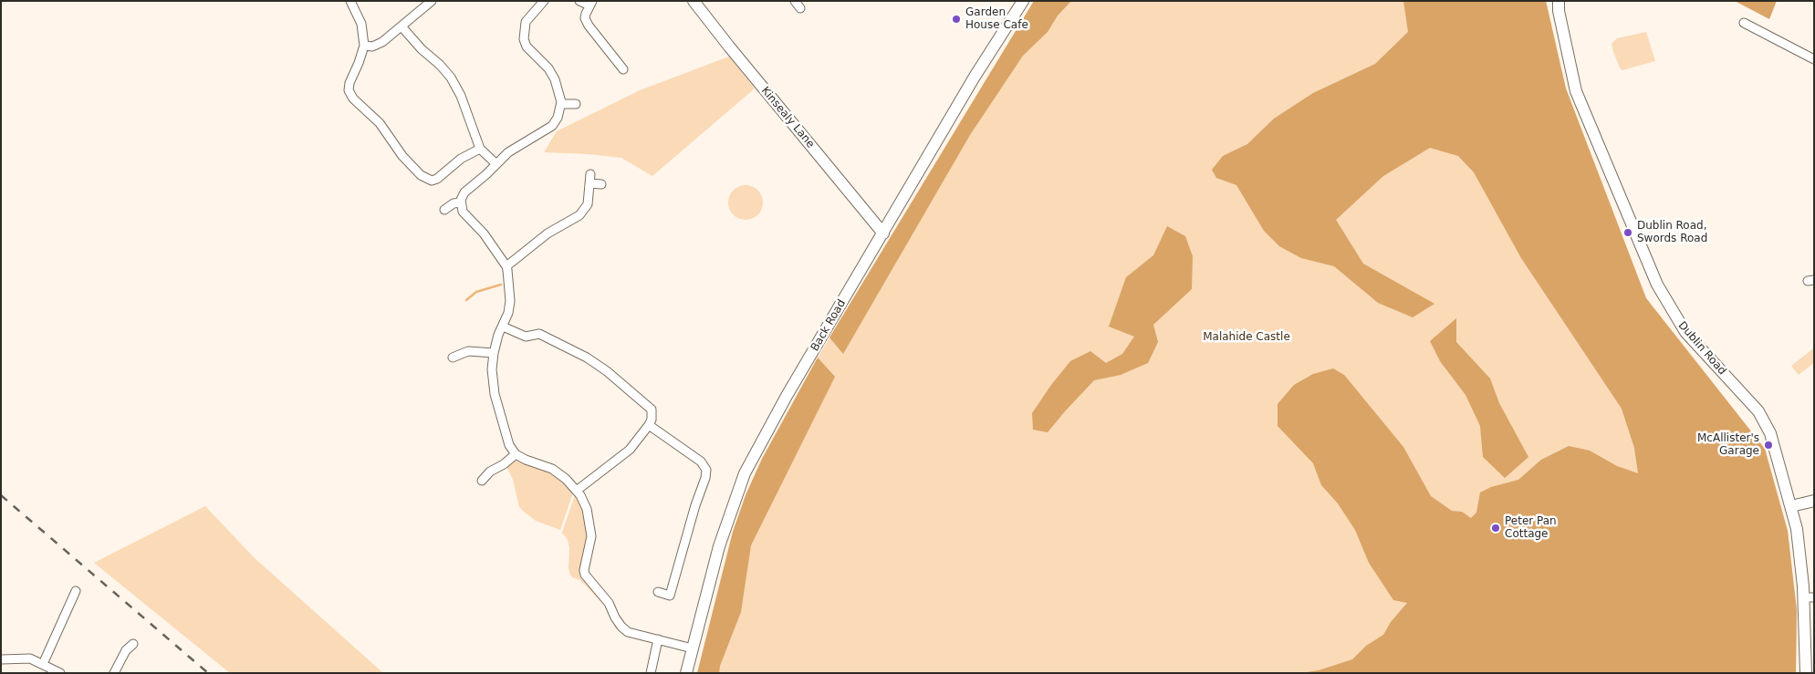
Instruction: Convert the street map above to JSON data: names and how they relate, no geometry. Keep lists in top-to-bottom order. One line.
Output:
{"streets":{"street":["Kinsealy Lane","Back Road","Dublin Road"]},"crossings":[["Kinsealy Lane","Back Road"]],"parks":["Malahide Castle"],"places":["Garden House Cafe","Dublin Road, Swords Road","McAllister's Garage","Peter Pan Cottage"]}
